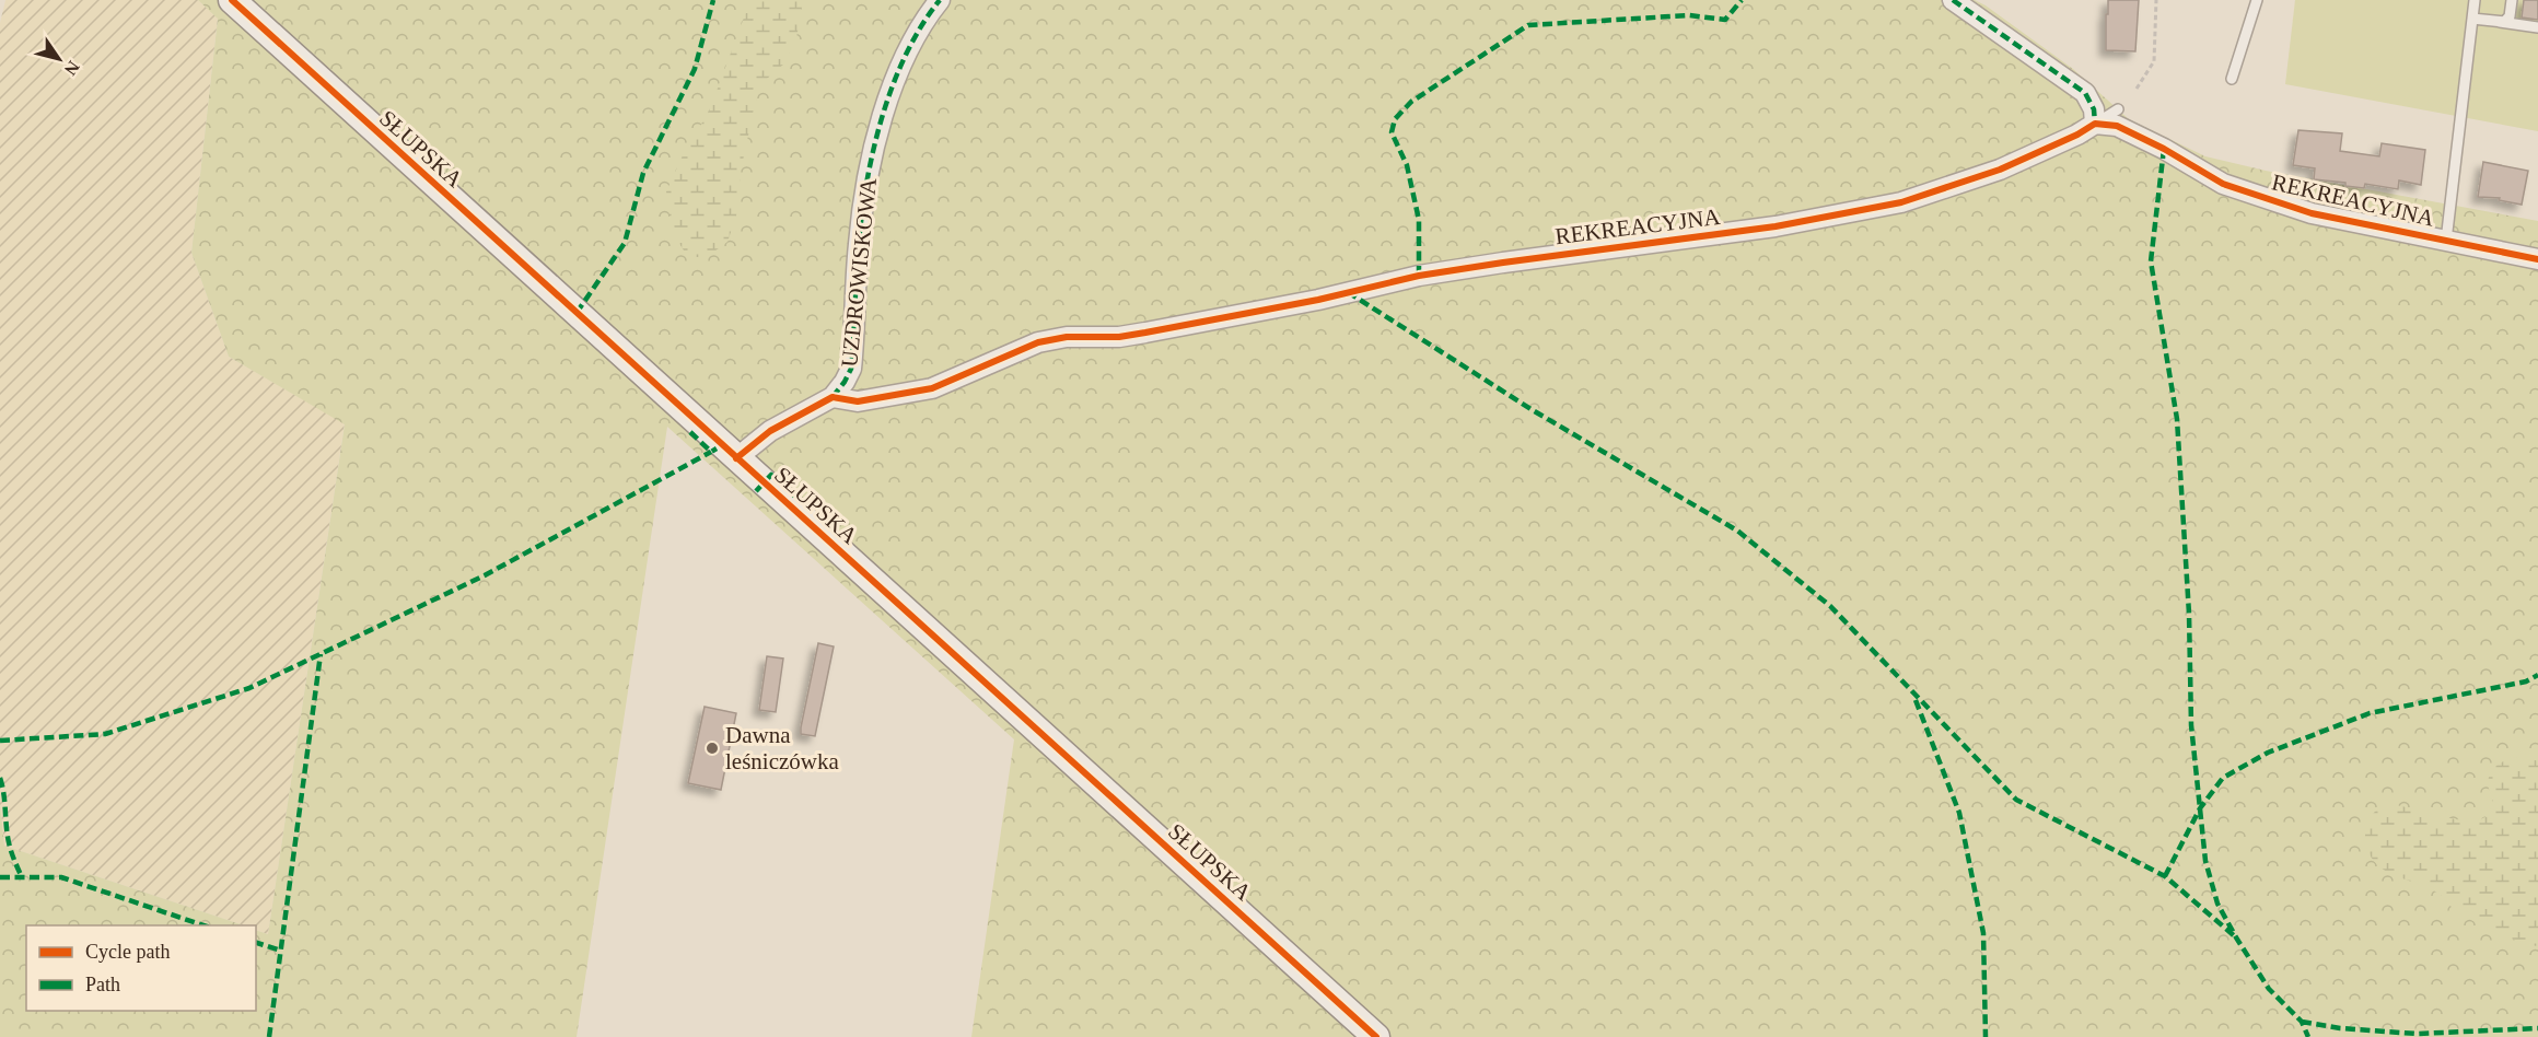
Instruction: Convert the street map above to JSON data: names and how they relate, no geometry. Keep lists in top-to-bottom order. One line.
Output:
{"streets":{"street":["SŁUPSKA","REKREACYJNA","UZDROWISKOWA"]},"crossings":[["REKREACYJNA","UZDROWISKOWA"]],"places":["Dawna leśniczówka"],"legend":["Cycle path","Path"],"north":"bottom right"}
